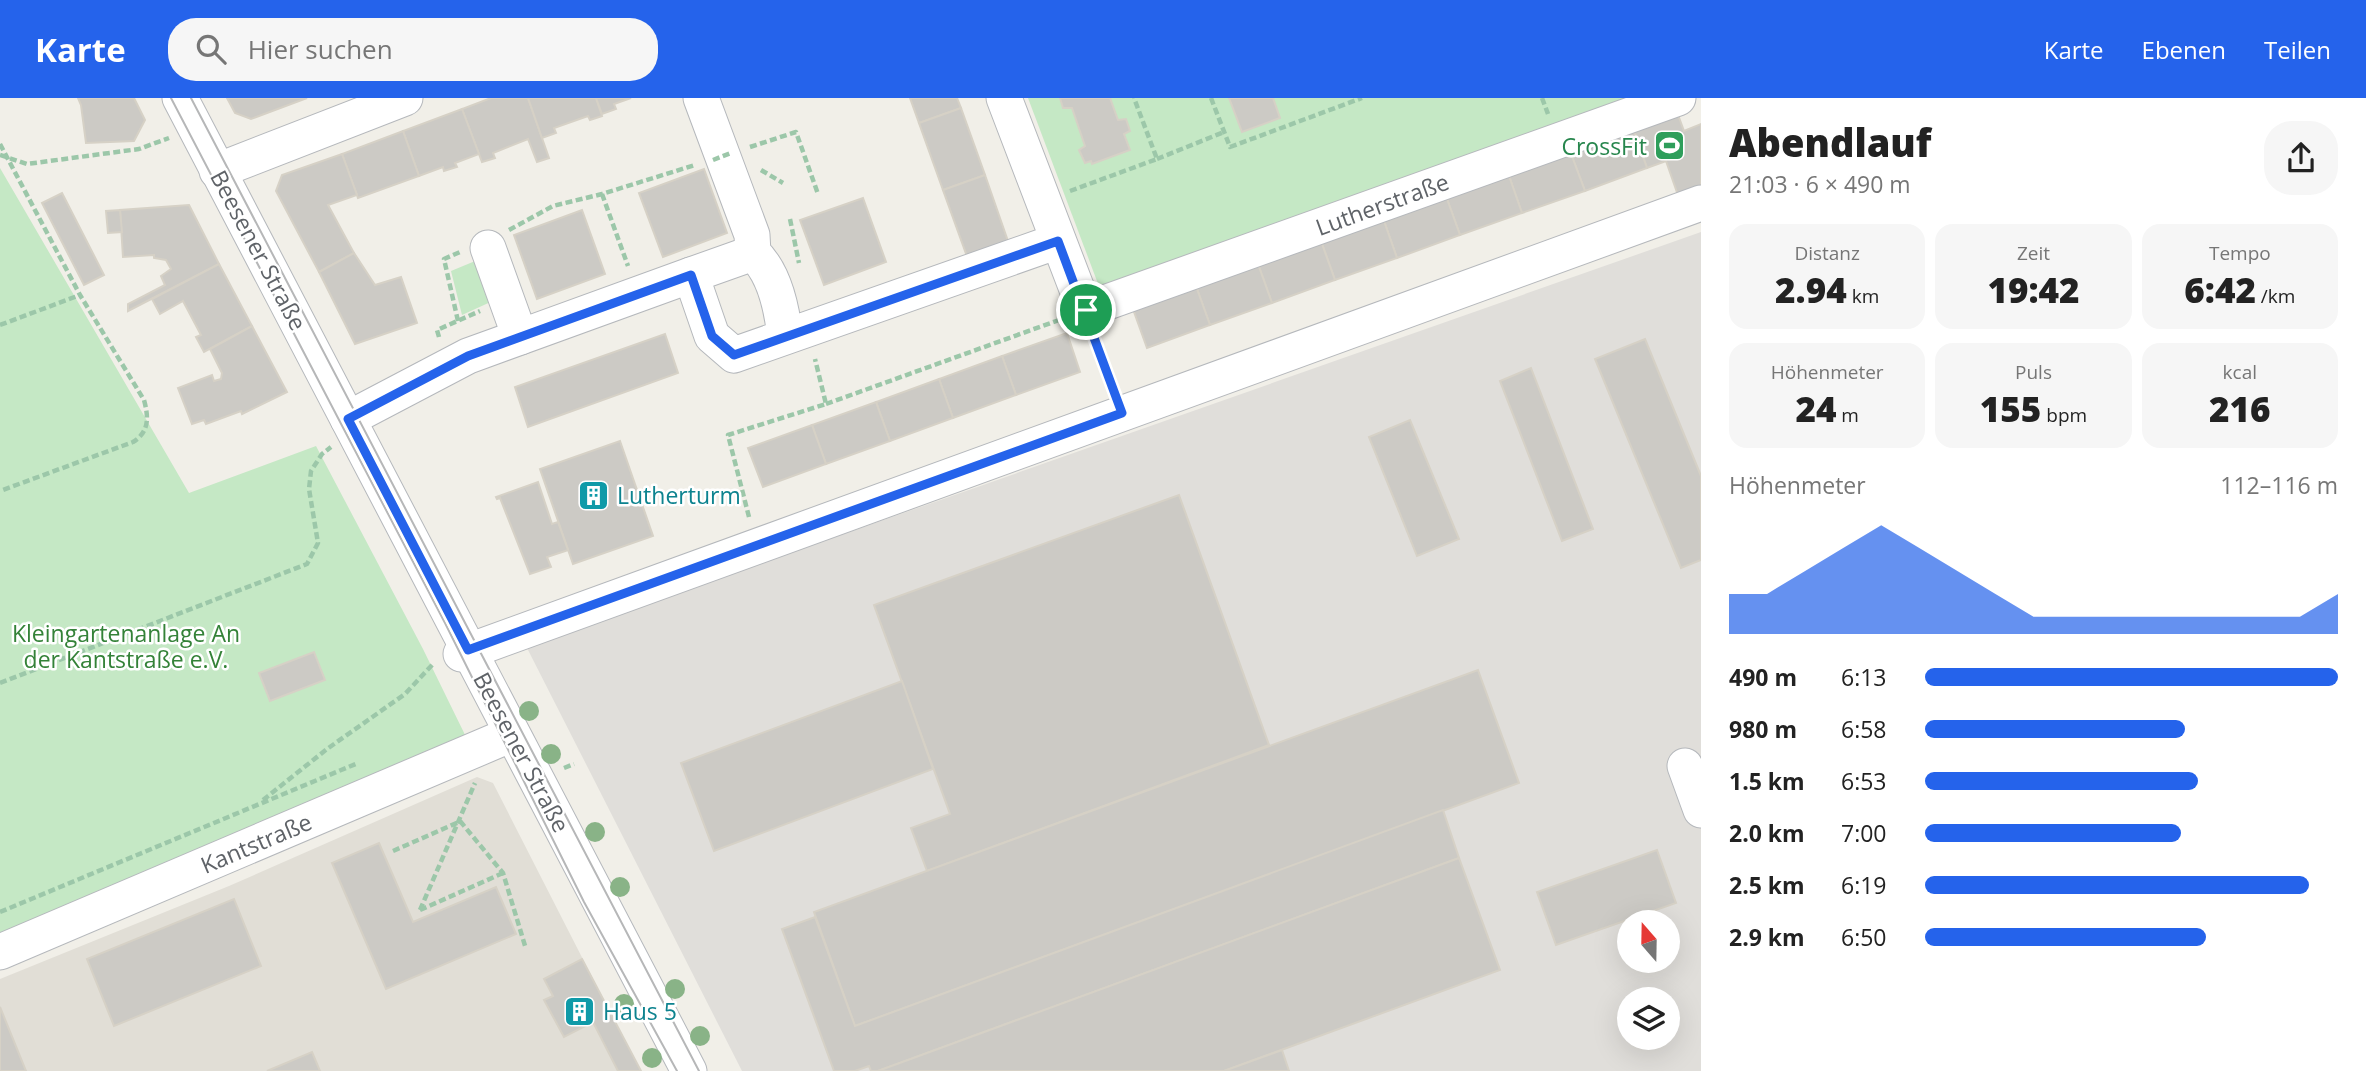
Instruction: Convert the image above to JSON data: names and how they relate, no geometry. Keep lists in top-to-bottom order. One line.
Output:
{"streets":{"street":["Lutherstraße","Beesener Straße","Kantstraße"]},"crossings":[["Beesener Straße","Kantstraße"]],"parks":["Kleingartenanlage An der Kantstraße e.V."],"places":{"sports":["CrossFit"],"building":["Lutherturm","Haus 5"]},"north":"top","page":{"header":"Karte","search":"Hier suchen","nav":["Karte","Ebenen","Teilen"],"heading":["Abendlauf","21:03 · 6 × 490 m"],"stats":[["Distanz","2.94 km"],["Zeit","19:42"],["Tempo","6:42 /km"],["Höhenmeter","24 m"],["Puls","155 bpm"],["kcal","216"]],"chart":["Höhenmeter","112–116 m"],"list":[{"name":"490 m","note":"6:13"},{"name":"980 m","note":"6:58"},{"name":"1.5 km","note":"6:53"},{"name":"2.0 km","note":"7:00"},{"name":"2.5 km","note":"6:19"},{"name":"2.9 km","note":"6:50"}]}}
